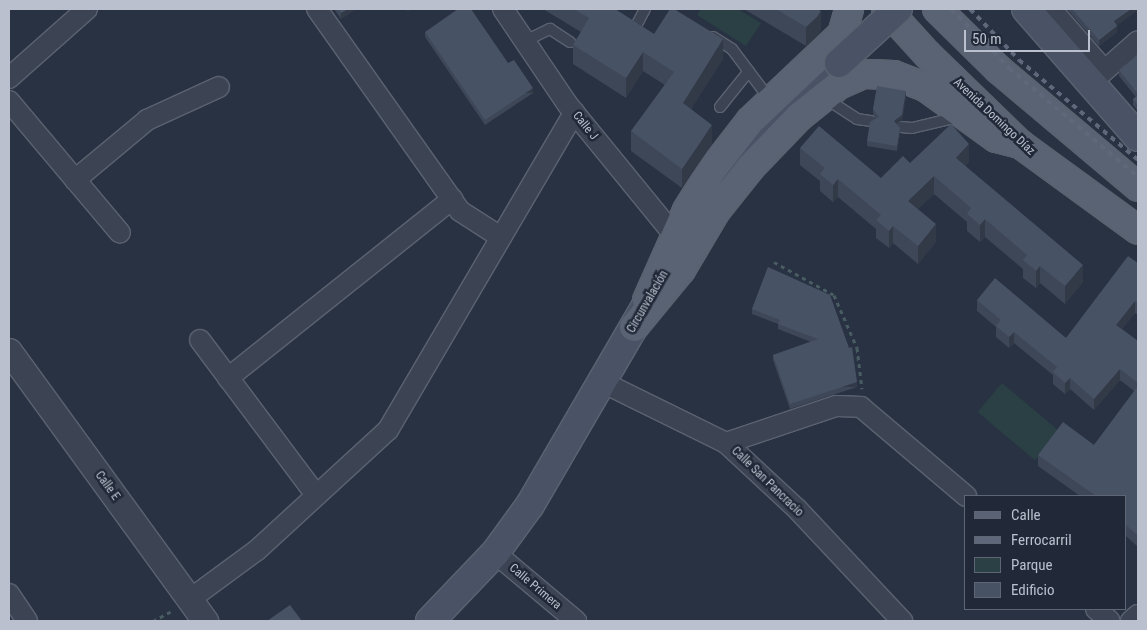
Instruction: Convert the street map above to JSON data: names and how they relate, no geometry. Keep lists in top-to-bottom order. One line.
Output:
{"streets":{"main road":["Avenida Domingo Díaz","Circunvalación"],"street":["Calle J","Calle San Pancracio","Calle E","Calle Primera"]},"crossings":[["Circunvalación","Calle San Pancracio"],["Circunvalación","Calle Primera"]],"legend":["Calle","Ferrocarril","Parque","Edificio"],"scale_bar":"50 m"}
